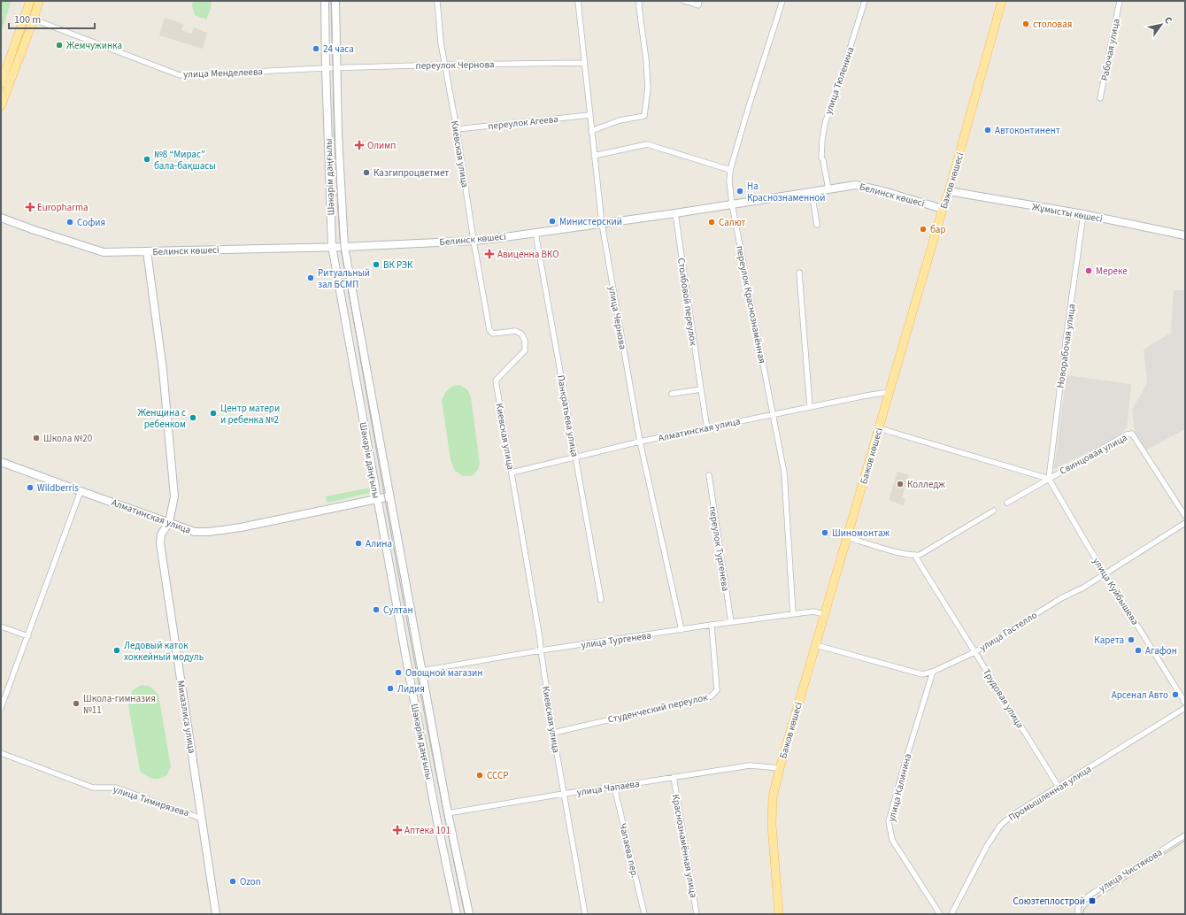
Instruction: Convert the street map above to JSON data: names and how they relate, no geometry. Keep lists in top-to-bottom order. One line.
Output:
{"streets":{"main road":["Шәкәрім даңғылы","Бажов көшесі","Белинск көшесі","Жұмысты көшесі","Алматинская улица","улица Тургенева","Михаэлиса улица","улица Чапаева"],"street":["Рабочая улица","переулок Чернова","улица Менделеева","улица Тюленина","переулок Агеева","Киевская улица","Столбовой переулок","переулок Краснознамённая","улица Чернова","Новорабочая улица","Панкратьева улица","Свинцовая улица","переулок Тургенева","улица Куйбышева","улица Гастелло","Трудовая улица","Студенческий переулок","улица Калинина","Промышленная улица","улица Тимирязева","Краснознамённая улица","Чапаева пер.","улица Чистякова"]},"crossings":[["переулок Чернова","улица Менделеева"],["переулок Чернова","Киевская улица"],["переулок Чернова","Шәкәрім даңғылы"],["переулок Чернова","улица Чернова"],["улица Менделеева","Шәкәрім даңғылы"],["улица Тюленина","Белинск көшесі"],["переулок Агеева","Киевская улица"],["переулок Агеева","улица Чернова"],["Киевская улица","Белинск көшесі"],["Киевская улица","Алматинская улица"],["Киевская улица","улица Тургенева"],["Киевская улица","Студенческий переулок"],["Киевская улица","улица Чапаева"],["Шәкәрім даңғылы","Белинск көшесі"],["Шәкәрім даңғылы","Алматинская улица"],["Шәкәрім даңғылы","улица Тургенева"],["Шәкәрім даңғылы","улица Чапаева"],["Бажов көшесі","Белинск көшесі"],["Бажов көшесі","Жұмысты көшесі"],["Бажов көшесі","Алматинская улица"],["Бажов көшесі","улица Гастелло"],["Бажов көшесі","улица Тургенева"],["Бажов көшесі","улица Чапаева"],["Белинск көшесі","Столбовой переулок"],["Белинск көшесі","переулок Краснознамённая"],["Белинск көшесі","улица Чернова"],["Белинск көшесі","Панкратьева улица"],["Белинск көшесі","Михаэлиса улица"],["Жұмысты көшесі","Новорабочая улица"],["Столбовой переулок","Алматинская улица"],["переулок Краснознамённая","Алматинская улица"],["переулок Краснознамённая","улица Тургенева"],["улица Чернова","Алматинская улица"],["улица Чернова","улица Тургенева"],["Новорабочая улица","Свинцовая улица"],["Новорабочая улица","улица Куйбышева"],["Панкратьева улица","Алматинская улица"],["Алматинская улица","Михаэлиса улица"],["Свинцовая улица","улица Куйбышева"],["переулок Тургенева","улица Тургенева"],["улица Куйбышева","улица Гастелло"],["улица Гастелло","Трудовая улица"],["улица Гастелло","улица Калинина"],["улица Тургенева","Студенческий переулок"],["Трудовая улица","Промышленная улица"],["Михаэлиса улица","улица Тимирязева"],["улица Чапаева","Краснознамённая улица"],["улица Чапаева","Чапаева пер."]],"places":{"other":["столовая","Жемчужинка","24 часа","Автоконтинент","№8 “Мирас” бала-бақшасы","Казгипроцветмет","На Краснознаменной","Министерский","София","Салют","бар","ВК РЭК","Мереке","Ритуальный зал БСМП","Центр матери и ребенка №2","Женщина с ребенком","Школа №20","Колледж","Wildberris","Шиномонтаж","Алина","Султан","Карета","Ледовый каток хоккейный модуль","Агафон","Овощной магазин","Лидия","Арсенал Авто","Школа-гимназия №11","СССР","Ozon"],"health":["Олимп","Europharma","Авиценна ВКО","Аптека 101"],"transit":["Союзтеплострой"]},"scale_bar":"100 m","north":"top right"}
